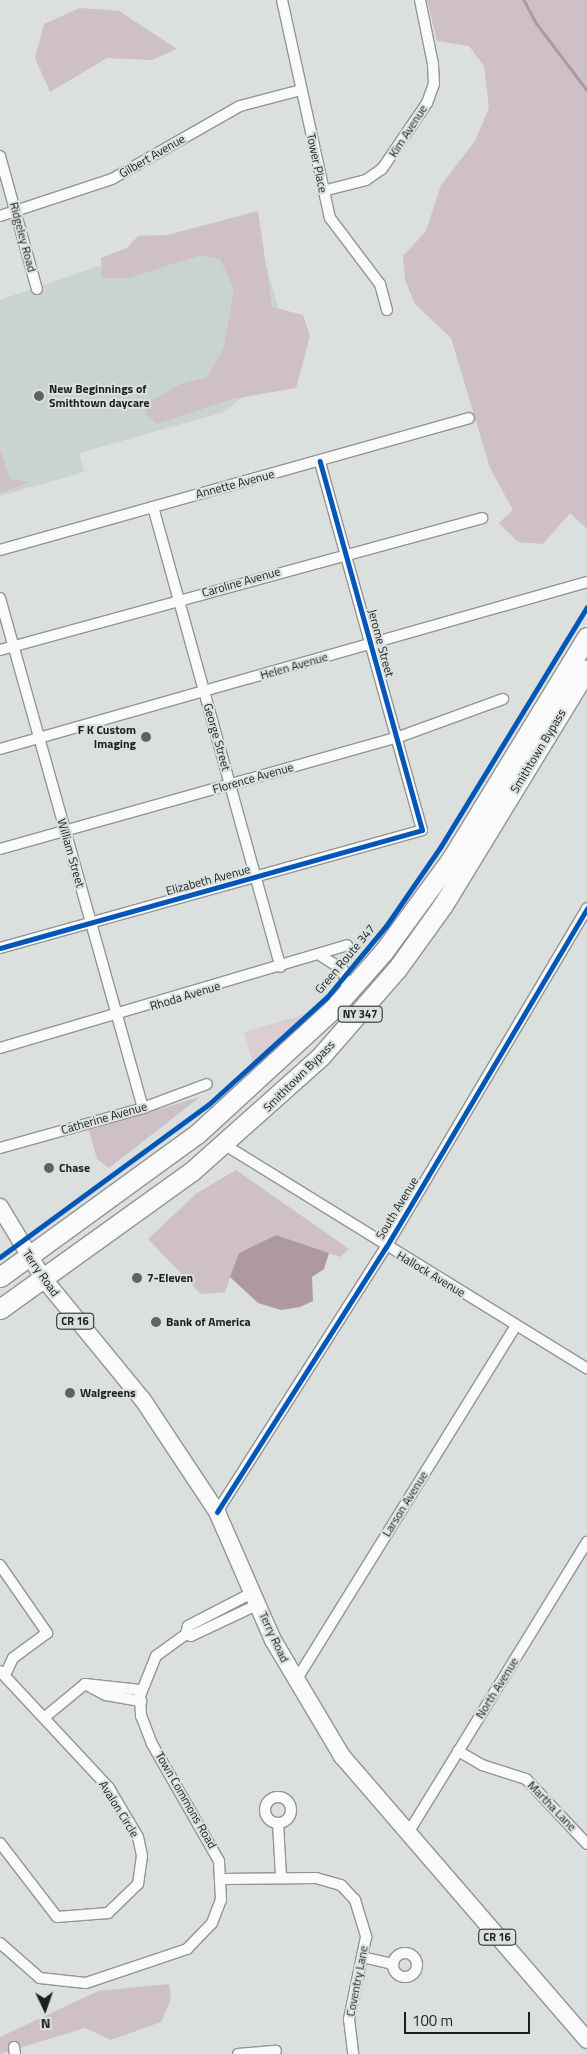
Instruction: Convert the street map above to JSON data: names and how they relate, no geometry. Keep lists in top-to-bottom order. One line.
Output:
{"streets":{"highway":["Smithtown Bypass","NY 347"],"main road":["Terry Road","CR 16"],"street":["Kim Avenue","Gilbert Avenue","Tower Place","Ridgeley Road","Annette Avenue","Caroline Avenue","Jerome Street","Helen Avenue","George Street","Florence Avenue","William Street","Elizabeth Avenue","Rhoda Avenue","Catherine Avenue","South Avenue","Hallock Avenue","Larson Avenue","North Avenue","Town Commons Road","Martha Lane","Avalon Circle","Coventry Lane"],"cycle path":["Green Route 347"]},"crossings":[["Kim Avenue","Tower Place"],["Gilbert Avenue","Tower Place"],["Gilbert Avenue","Ridgeley Road"],["Annette Avenue","Jerome Street"],["Annette Avenue","George Street"],["Caroline Avenue","Jerome Street"],["Caroline Avenue","George Street"],["Caroline Avenue","William Street"],["Jerome Street","Helen Avenue"],["Jerome Street","Florence Avenue"],["Jerome Street","Elizabeth Avenue"],["Helen Avenue","George Street"],["Helen Avenue","William Street"],["George Street","Florence Avenue"],["George Street","Elizabeth Avenue"],["George Street","Rhoda Avenue"],["Smithtown Bypass","Terry Road"],["Smithtown Bypass","Hallock Avenue"],["Florence Avenue","William Street"],["William Street","Elizabeth Avenue"],["William Street","Rhoda Avenue"],["William Street","Catherine Avenue"],["South Avenue","Terry Road"],["South Avenue","Hallock Avenue"],["Terry Road","Larson Avenue"],["Terry Road","North Avenue"],["Terry Road","Town Commons Road"],["Hallock Avenue","Larson Avenue"],["North Avenue","Martha Lane"],["Town Commons Road","Coventry Lane"]],"places":["New Beginnings of Smithtown daycare","F K Custom Imaging","Chase","7-Eleven","Bank of America","Walgreens"],"scale_bar":"100 m","north":"bottom"}
